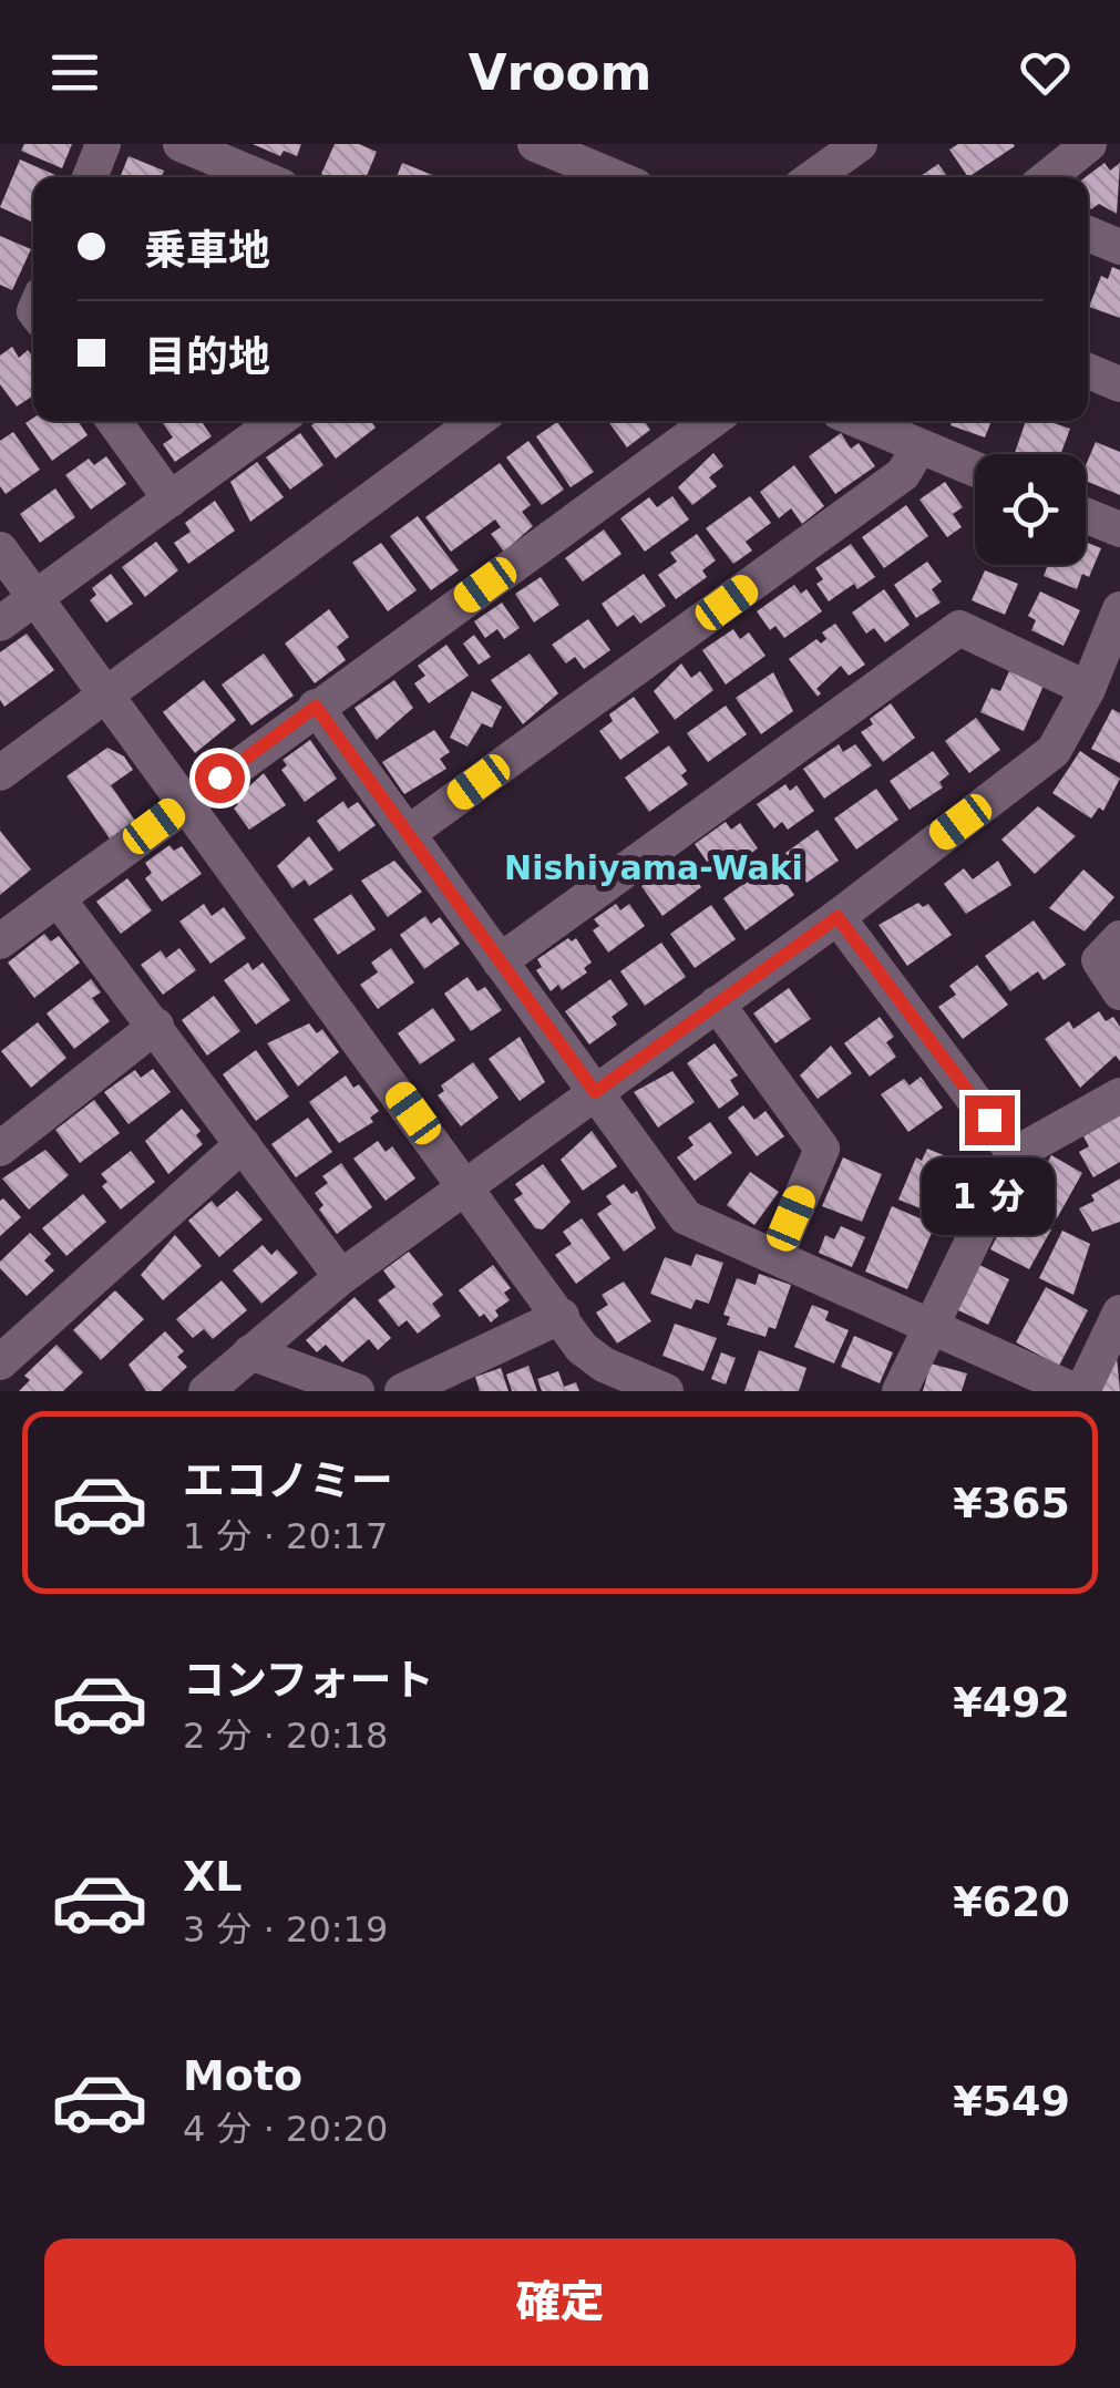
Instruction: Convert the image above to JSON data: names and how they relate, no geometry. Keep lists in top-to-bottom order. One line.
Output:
{"districts":["Nishiyama-Waki"],"page":{"header":"Vroom","banner":["乗車地","目的地"],"bubble":"1 分","list":[{"name":"エコノミー","note":"1 分 · 20:17","value":"¥365"},{"name":"コンフォート","note":"2 分 · 20:18","value":"¥492"},{"name":"XL","note":"3 分 · 20:19","value":"¥620"},{"name":"Moto","note":"4 分 · 20:20","value":"¥549"}],"buttons":"確定"}}
